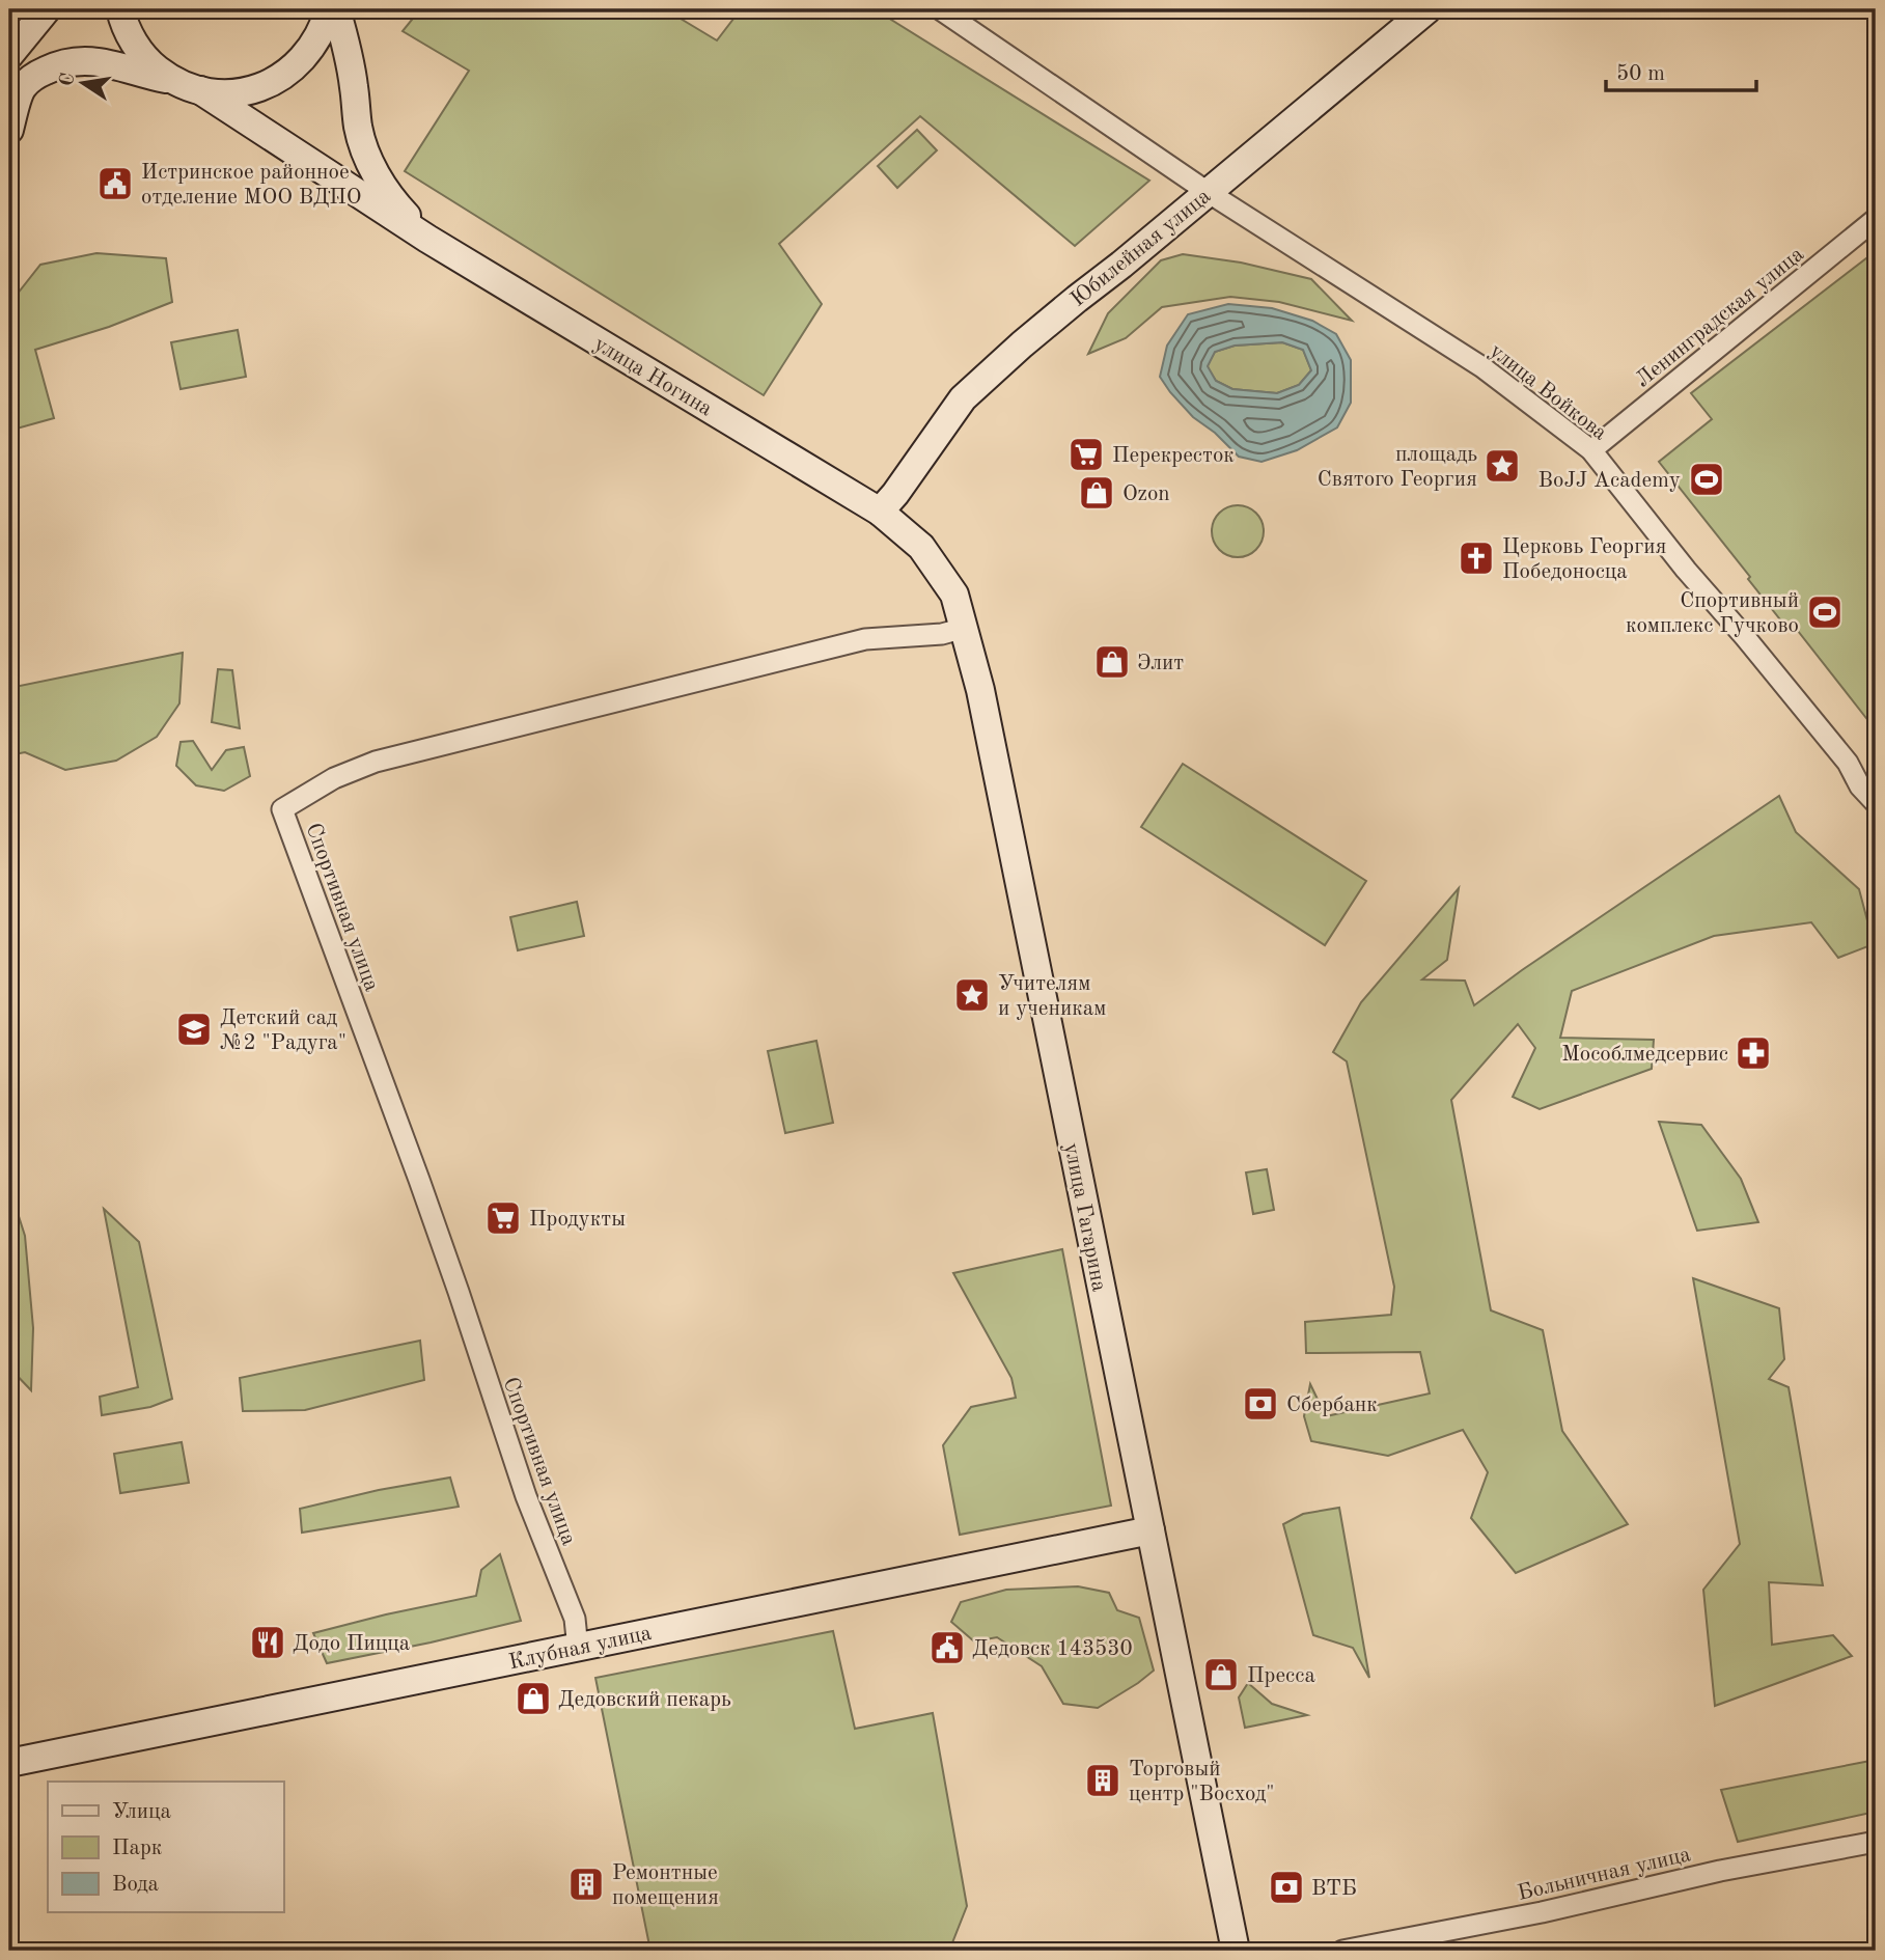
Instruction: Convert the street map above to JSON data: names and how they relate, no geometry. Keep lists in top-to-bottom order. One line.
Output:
{"streets":{"street":["Юбилейная улица","Ленинградская улица","улица Ногина","улица Войкова","Спортивная улица","улица Гагарина","Клубная улица","Больничная улица"]},"crossings":[["Юбилейная улица","улица Ногина"],["Юбилейная улица","улица Войкова"],["Юбилейная улица","улица Гагарина"],["Ленинградская улица","улица Войкова"],["улица Ногина","улица Гагарина"],["Спортивная улица","улица Гагарина"],["Спортивная улица","Клубная улица"],["улица Гагарина","Клубная улица"]],"places":{"public building":["Истринское районное отделение МОО ВДПО","Дедовск 143530"],"supermarket":["Перекресток","Продукты"],"place":["площадь Святого Георгия","Учителям и ученикам"],"sports":["BoJJ Academy","Спортивный комплекс Гучково"],"shop":["Ozon","Элит","Пресса","Дедовский пекарь"],"church":["Церковь Георгия Победоносца"],"school or university":["Детский сад №2 \"Радуга\""],"pharmacy":["Мособлмедсервис"],"bank":["Сбербанк","ВТБ"],"restaurant":["Додо Пицца"],"building":["Торговый центр \"Восход\"","Ремонтные помещения"]},"legend":["Улица","Парк","Вода"],"scale_bar":"50 m","north":"left"}
